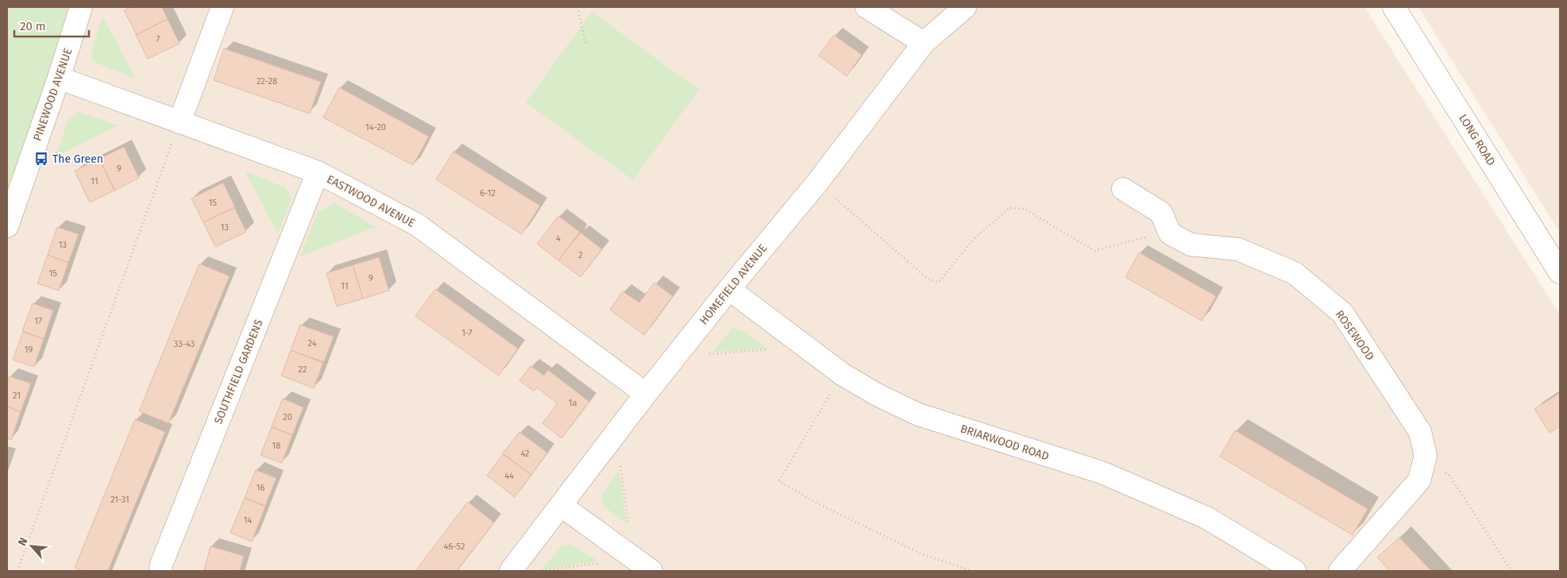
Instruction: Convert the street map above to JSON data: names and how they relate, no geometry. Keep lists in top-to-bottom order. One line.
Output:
{"streets":{"street":["PINEWOOD AVENUE","LONG ROAD","EASTWOOD AVENUE","HOMEFIELD AVENUE","ROSEWOOD","SOUTHFIELD GARDENS","BRIARWOOD ROAD"]},"crossings":[["PINEWOOD AVENUE","EASTWOOD AVENUE"],["EASTWOOD AVENUE","HOMEFIELD AVENUE"],["EASTWOOD AVENUE","SOUTHFIELD GARDENS"],["HOMEFIELD AVENUE","BRIARWOOD ROAD"]],"places":{"bus stop":["The Green"]},"house_numbers":["7","22-28","14-20","9","11","6-12","15","13","4","13","2","15","9","11","17","1-7","24","33-43","19","22","21","1a","20","18","42","44","16","21-31","14","46-52"],"scale_bar":"20 m","north":"top left"}
